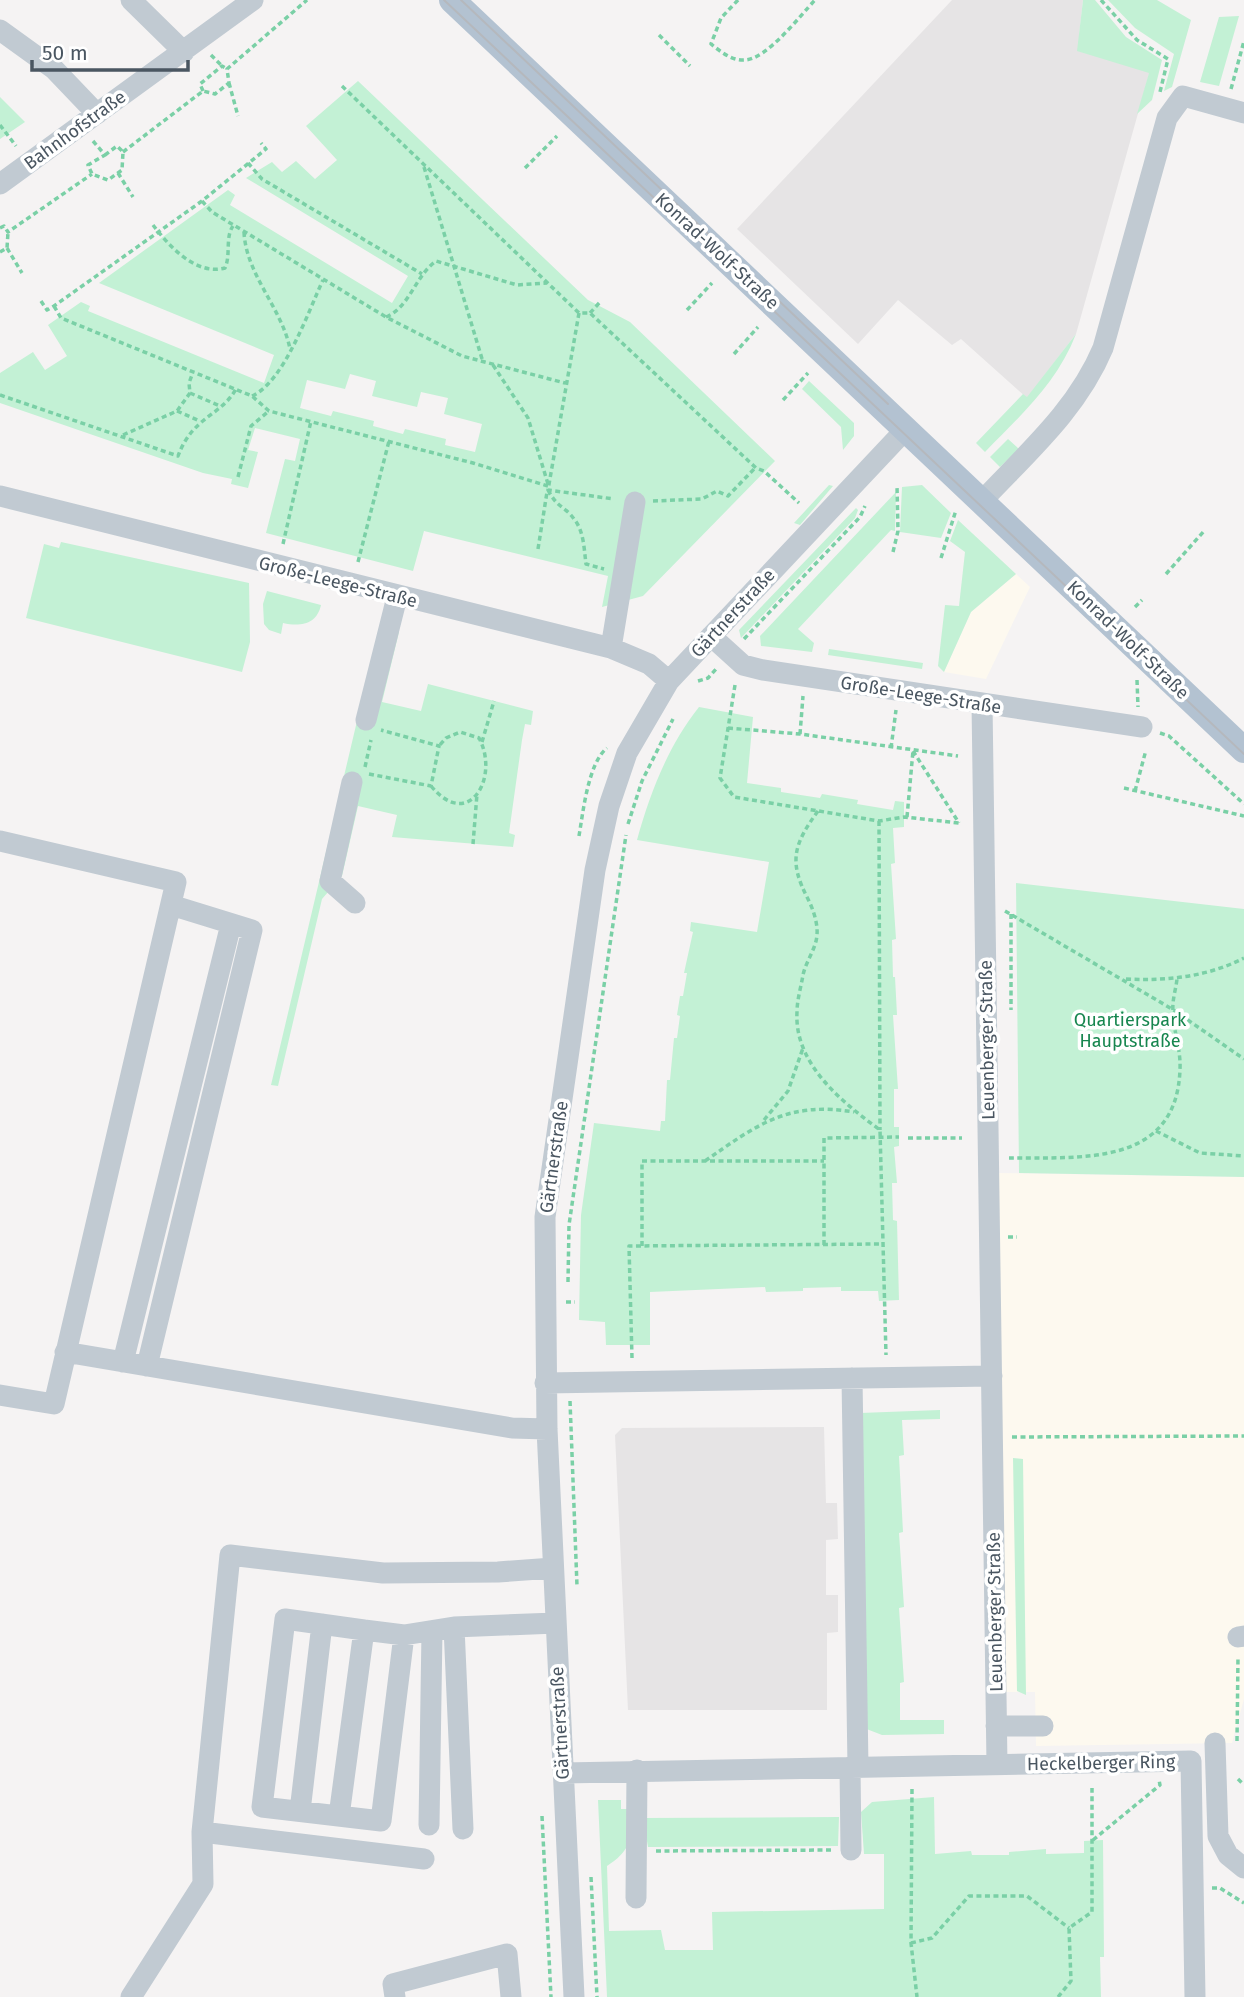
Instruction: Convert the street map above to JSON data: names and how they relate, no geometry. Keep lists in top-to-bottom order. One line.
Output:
{"streets":{"main road":["Konrad-Wolf-Straße"],"street":["Bahnhofstraße","Große-Leege-Straße","Gärtnerstraße","Leuenberger Straße","Heckelberger Ring"]},"crossings":[["Konrad-Wolf-Straße","Gärtnerstraße"],["Große-Leege-Straße","Gärtnerstraße"],["Große-Leege-Straße","Leuenberger Straße"],["Gärtnerstraße","Heckelberger Ring"],["Leuenberger Straße","Heckelberger Ring"]],"parks":["Quartierspark Hauptstraße"],"scale_bar":"50 m"}
